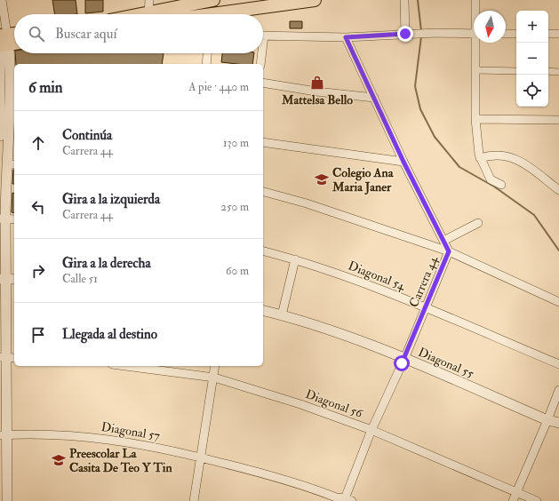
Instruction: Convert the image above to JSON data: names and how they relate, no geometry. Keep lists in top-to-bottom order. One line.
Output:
{"streets":{"street":["Diagonal 54","Carrera 44","Diagonal 55","Diagonal 56","Diagonal 57"]},"crossings":[["Diagonal 54","Carrera 44"],["Carrera 44","Diagonal 55"],["Carrera 44","Diagonal 56"],["Carrera 44","Diagonal 57"]],"places":{"shop":["Mattelsa Bello"],"school or university":["Colegio Ana Maria Janer","Preescolar La Casita De Teo Y Tin"]},"north":"bottom","page":{"map_buttons":["+","−"],"search":"Buscar aquí","heading":["6 min","A pie · 440 m"],"list":[["Continúa","Carrera 44","130 m"],["Gira a la izquierda","Carrera 44","250 m"],["Gira a la derecha","Calle 51","60 m"],"Llegada al destino"]}}
